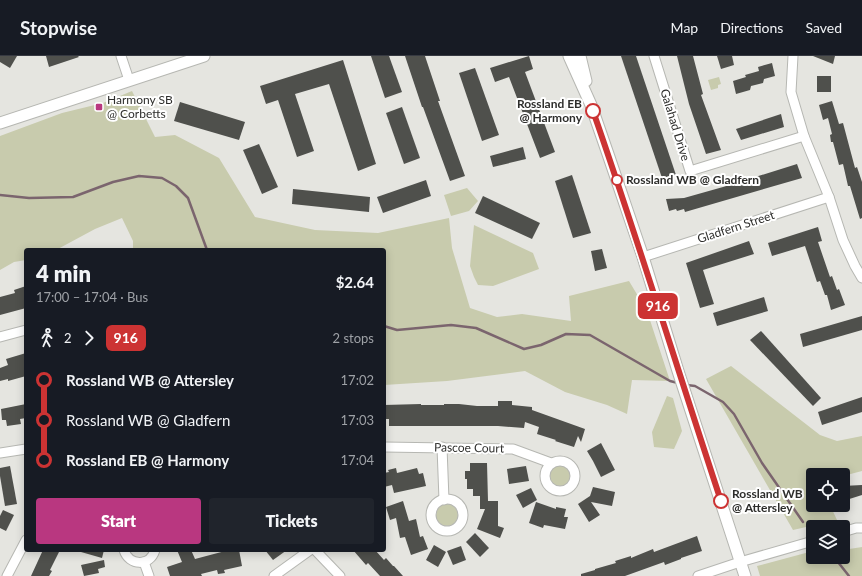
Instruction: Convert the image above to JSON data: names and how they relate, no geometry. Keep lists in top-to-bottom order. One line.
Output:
{"streets":{"street":["Galahad Drive","Gladfern Street","Pascoe Court"]},"places":{"transit":["Harmony SB @ Corbetts"],"other":["Rossland EB @ Harmony","Rossland WB @ Gladfern","Rossland WB @ Attersley"]},"lines":["bus line 916"],"page":{"header":"Stopwise","nav":["Map","Directions","Saved"],"on_map":"916","heading":["4 min","17:00 – 17:04 · Bus","$2.64"],"legs":["2","916","2 stops"],"list":[{"name":"Rossland WB @ Attersley","value":"17:02"},{"name":"Rossland WB @ Gladfern","value":"17:03"},{"name":"Rossland EB @ Harmony","value":"17:04"}],"buttons":["Start","Tickets"]}}
